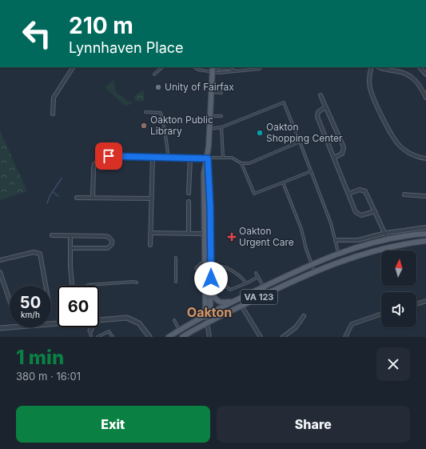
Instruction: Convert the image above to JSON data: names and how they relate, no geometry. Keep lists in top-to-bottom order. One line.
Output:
{"streets":{"main road":["VA 123"]},"districts":["Oakton"],"places":{"other":["Unity of Fairfax","Oakton Public Library","Oakton Shopping Center"],"health":["Oakton Urgent Care"]},"north":"top","page":{"turn":["210 m","Lynnhaven Place"],"speed":"50 km/h","limit":"60","heading":["1 min","380 m · 16:01"],"buttons":["Exit","Share"]}}
